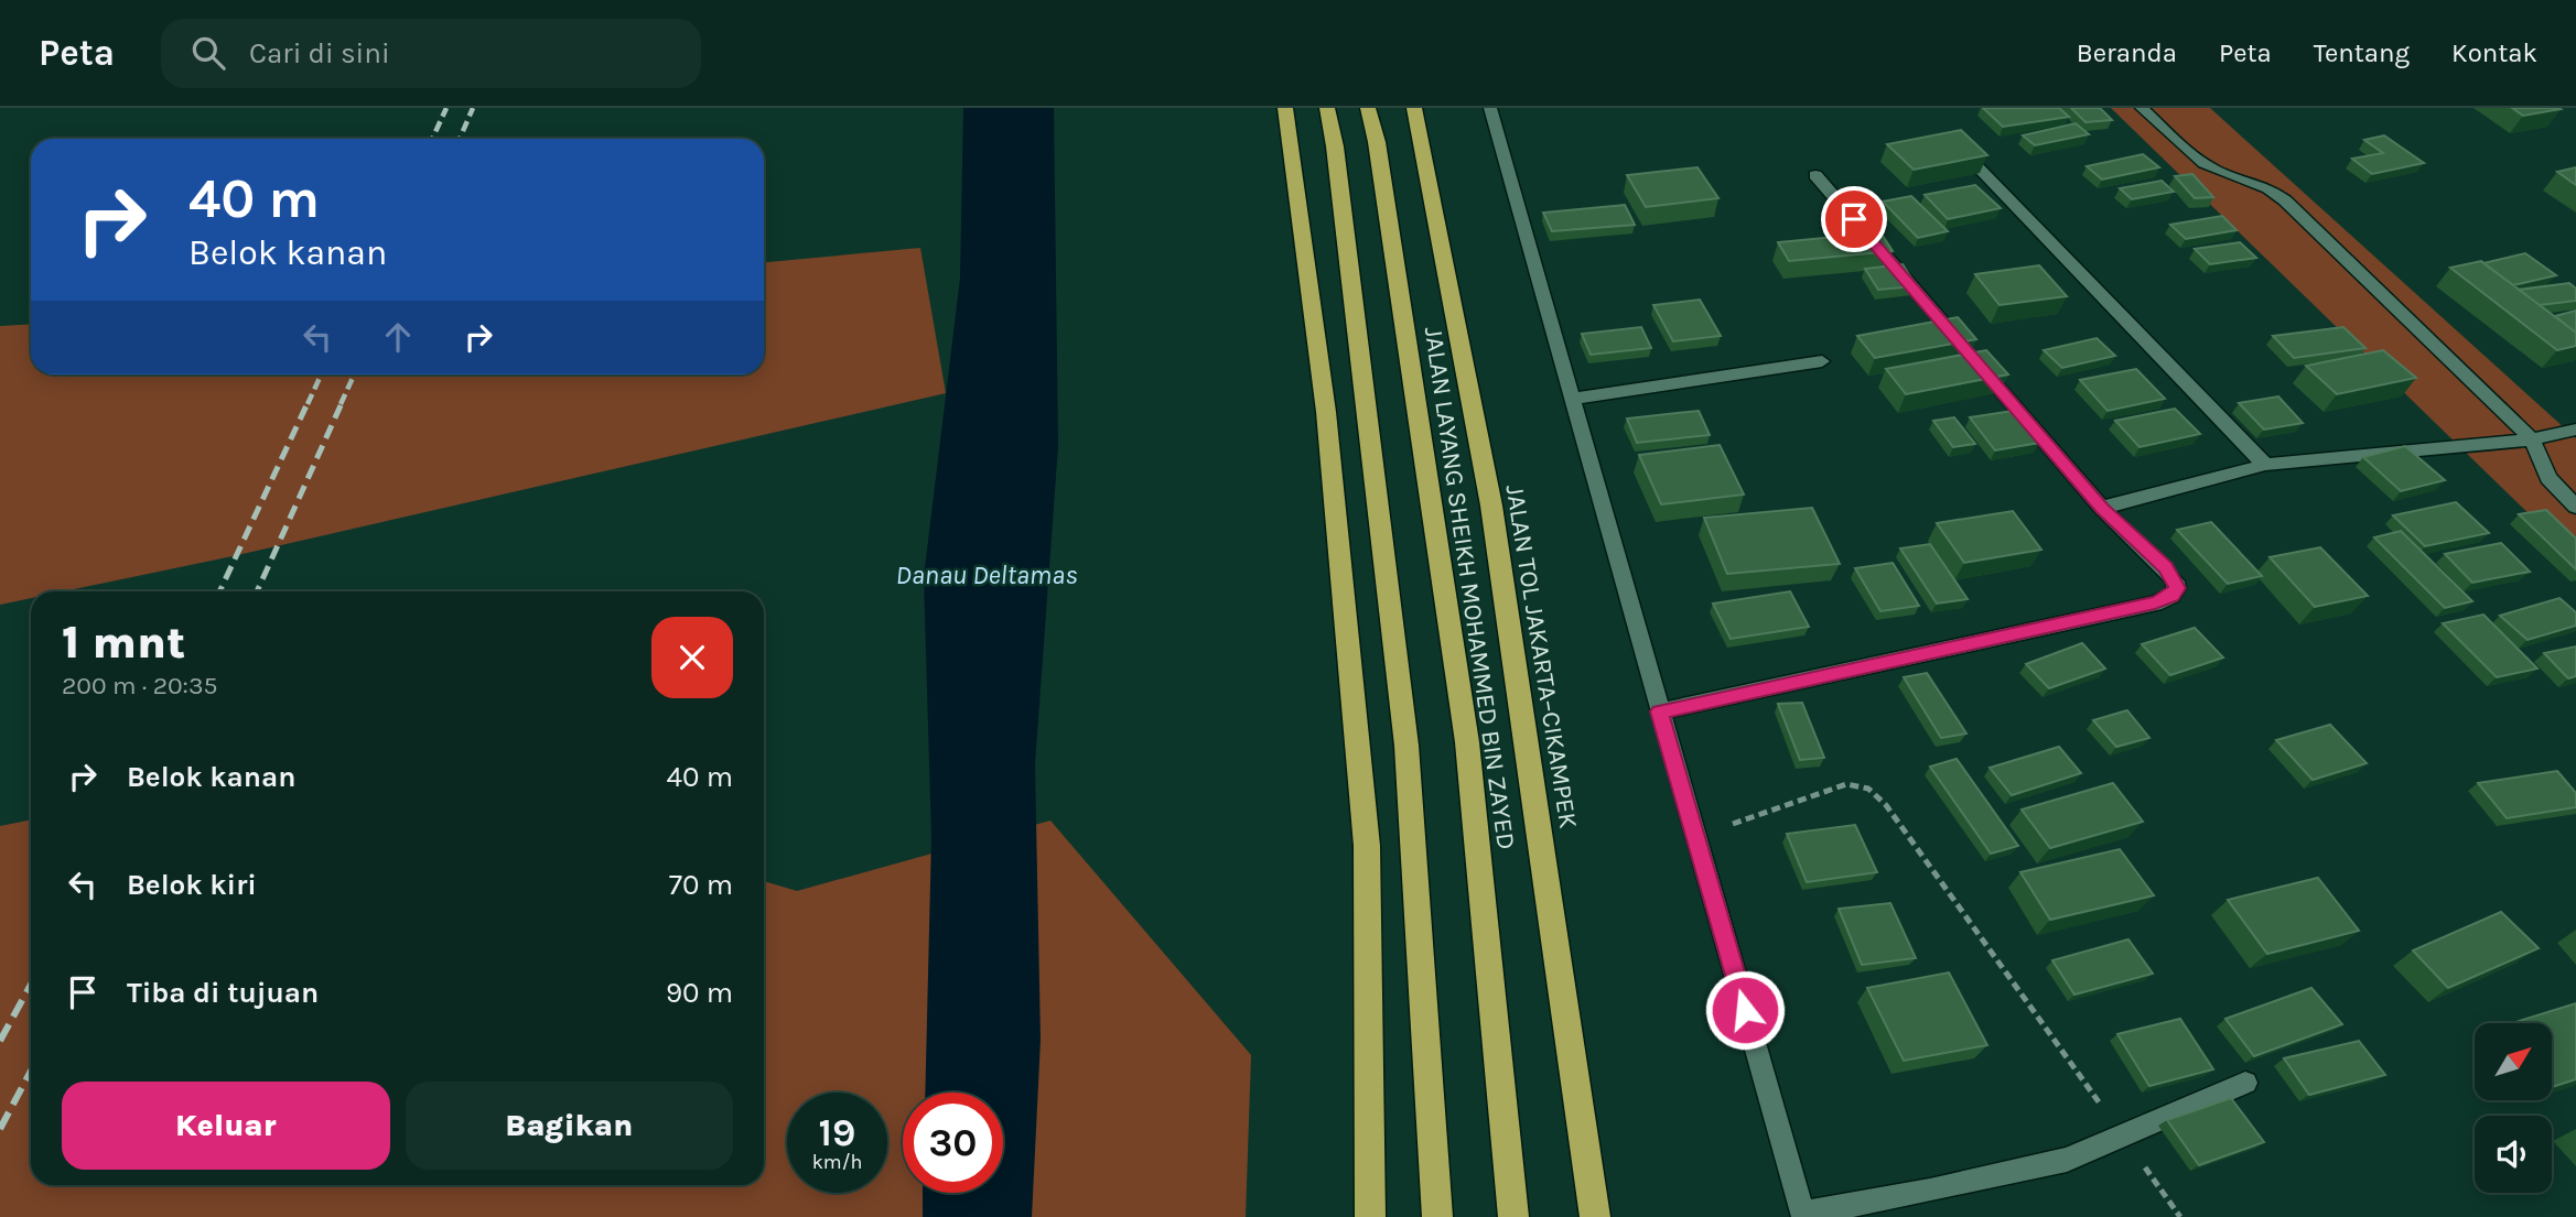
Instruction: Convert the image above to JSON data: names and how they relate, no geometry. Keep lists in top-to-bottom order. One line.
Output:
{"streets":{"highway":["JALAN LAYANG SHEIKH MOHAMMED BIN ZAYED","JALAN TOL JAKARTA–CIKAMPEK"]},"water":["Danau Deltamas"],"north":"top right","page":{"header":"Peta","search":"Cari di sini","nav":["Beranda","Peta","Tentang","Kontak"],"turn":["40 m","Belok kanan"],"heading":["1 mnt","200 m · 20:35"],"list":[{"name":"Belok kanan","value":"40 m"},{"name":"Belok kiri","value":"70 m"},{"name":"Tiba di tujuan","value":"90 m"}],"buttons":["Keluar","Bagikan"],"speed":"19 km/h","limit":"30"}}
